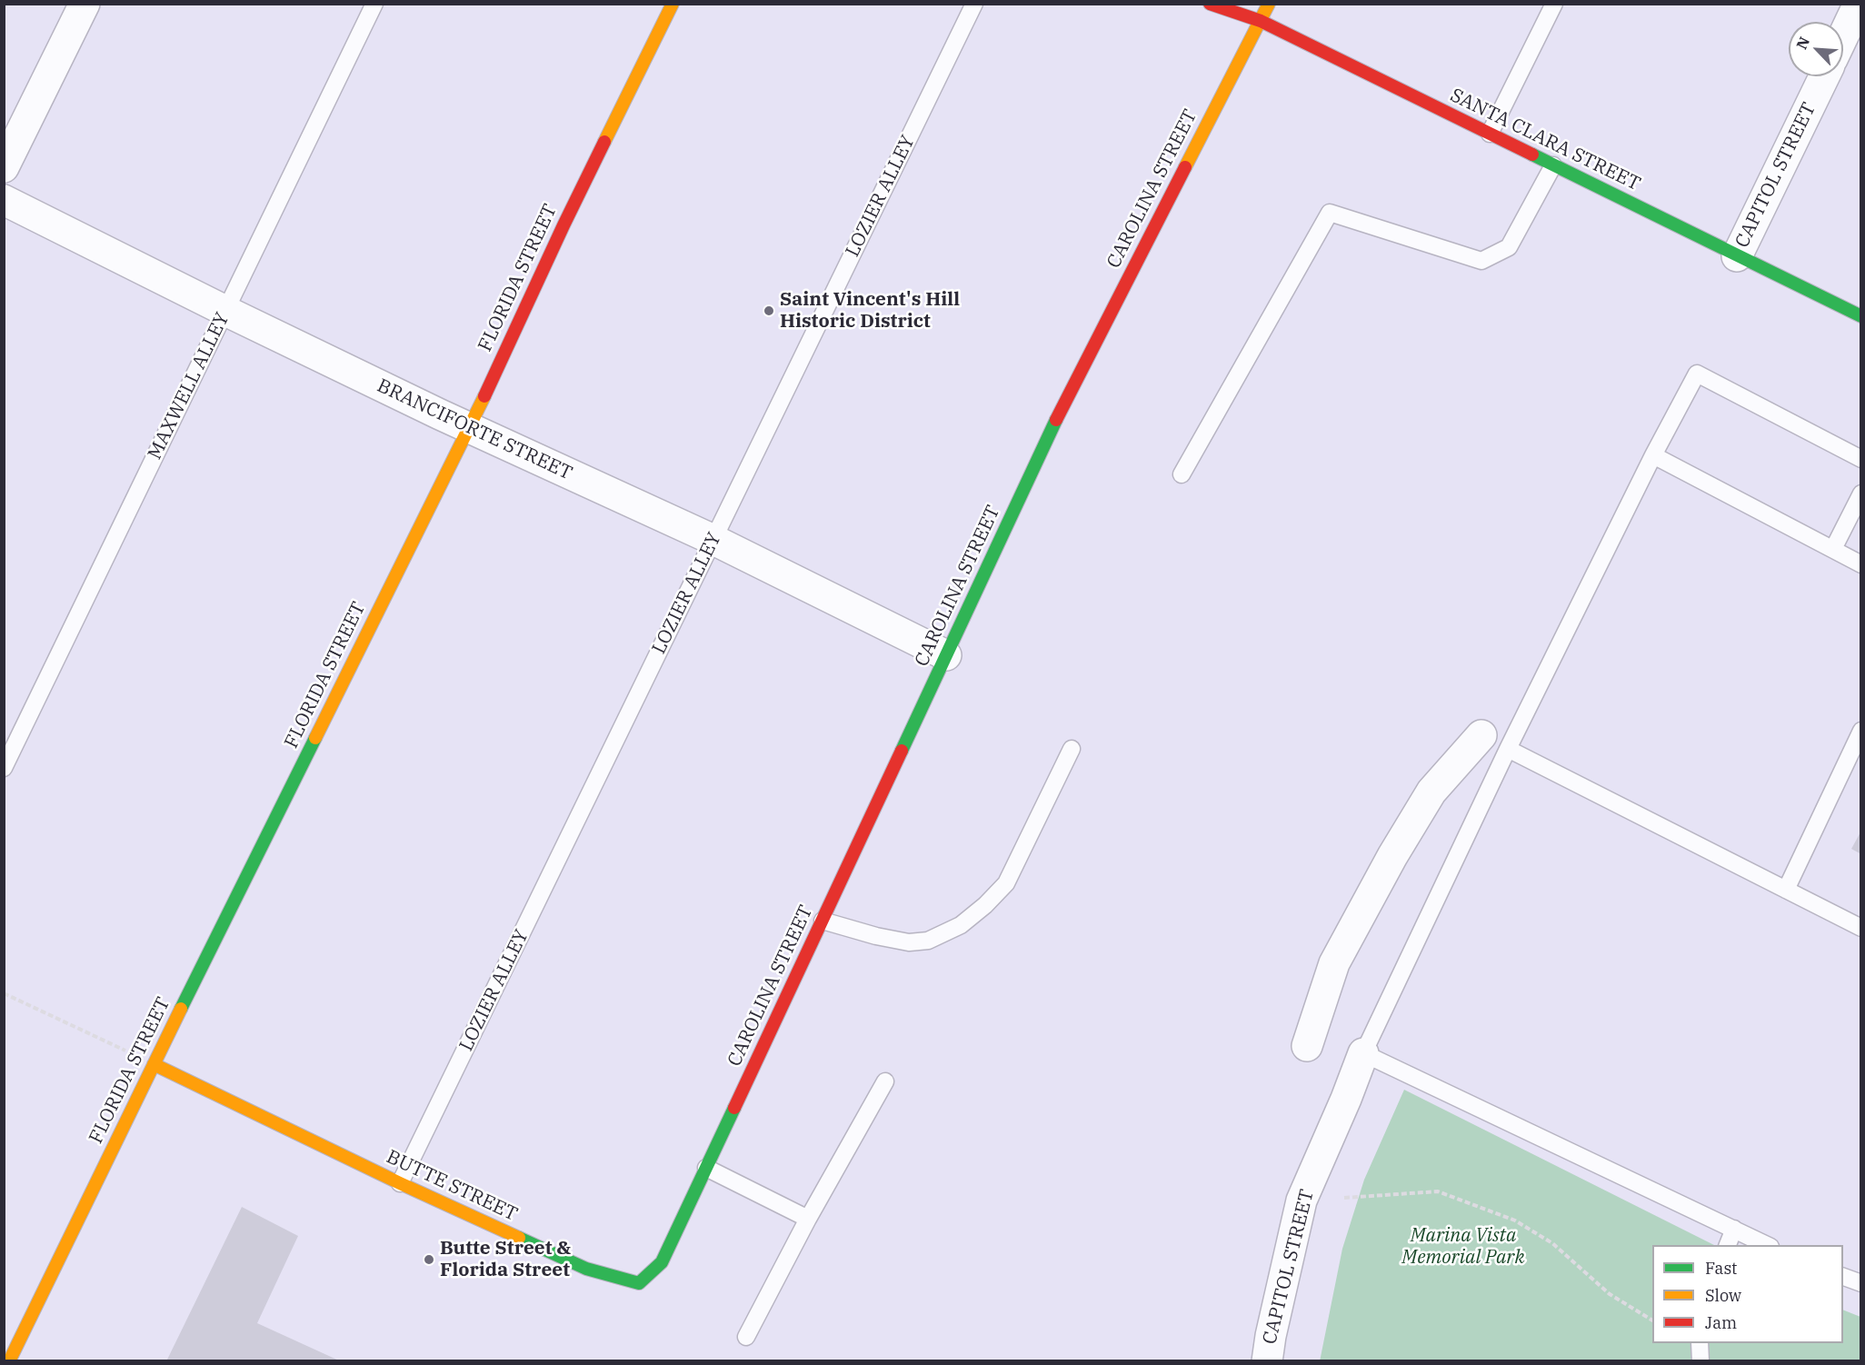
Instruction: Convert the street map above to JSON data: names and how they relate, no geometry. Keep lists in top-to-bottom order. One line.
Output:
{"streets":{"street":["SANTA CLARA STREET","CAPITOL STREET","CAROLINA STREET","FLORIDA STREET","BRANCIFORTE STREET","BUTTE STREET"],"lane":["LOZIER ALLEY","MAXWELL ALLEY"]},"crossings":[["SANTA CLARA STREET","CAPITOL STREET"],["SANTA CLARA STREET","CAROLINA STREET"],["CAROLINA STREET","BRANCIFORTE STREET"],["CAROLINA STREET","BUTTE STREET"],["LOZIER ALLEY","BRANCIFORTE STREET"],["LOZIER ALLEY","BUTTE STREET"],["FLORIDA STREET","BRANCIFORTE STREET"],["FLORIDA STREET","BUTTE STREET"],["MAXWELL ALLEY","BRANCIFORTE STREET"]],"parks":["Marina Vista Memorial Park"],"places":["Saint Vincent's Hill Historic District","Butte Street & Florida Street"],"legend":["Fast","Slow","Jam"],"north":"top left"}
